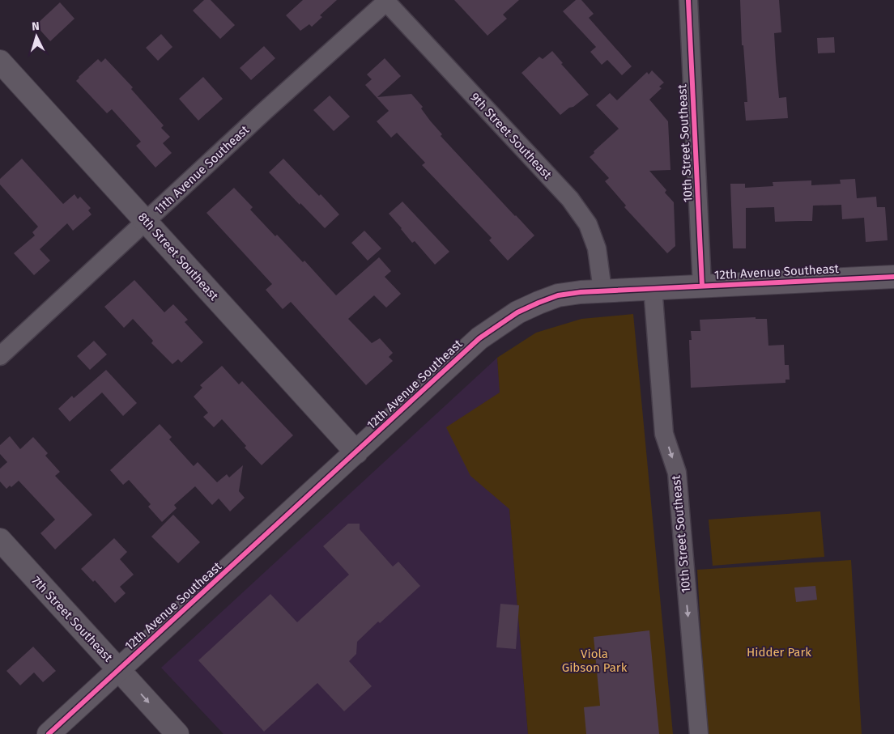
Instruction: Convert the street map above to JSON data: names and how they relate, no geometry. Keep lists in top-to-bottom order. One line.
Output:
{"streets":{"main road":["8th Street Southeast","12th Avenue Southeast","7th Street Southeast"],"street":["9th Street Southeast","10th Street Southeast","11th Avenue Southeast"]},"crossings":[["9th Street Southeast","11th Avenue Southeast"],["9th Street Southeast","12th Avenue Southeast"],["10th Street Southeast","12th Avenue Southeast"],["11th Avenue Southeast","8th Street Southeast"],["8th Street Southeast","12th Avenue Southeast"],["12th Avenue Southeast","7th Street Southeast"]],"one_way":["10th Street Southeast"],"parks":["Hidder Park","Viola Gibson Park"],"north":"top"}
